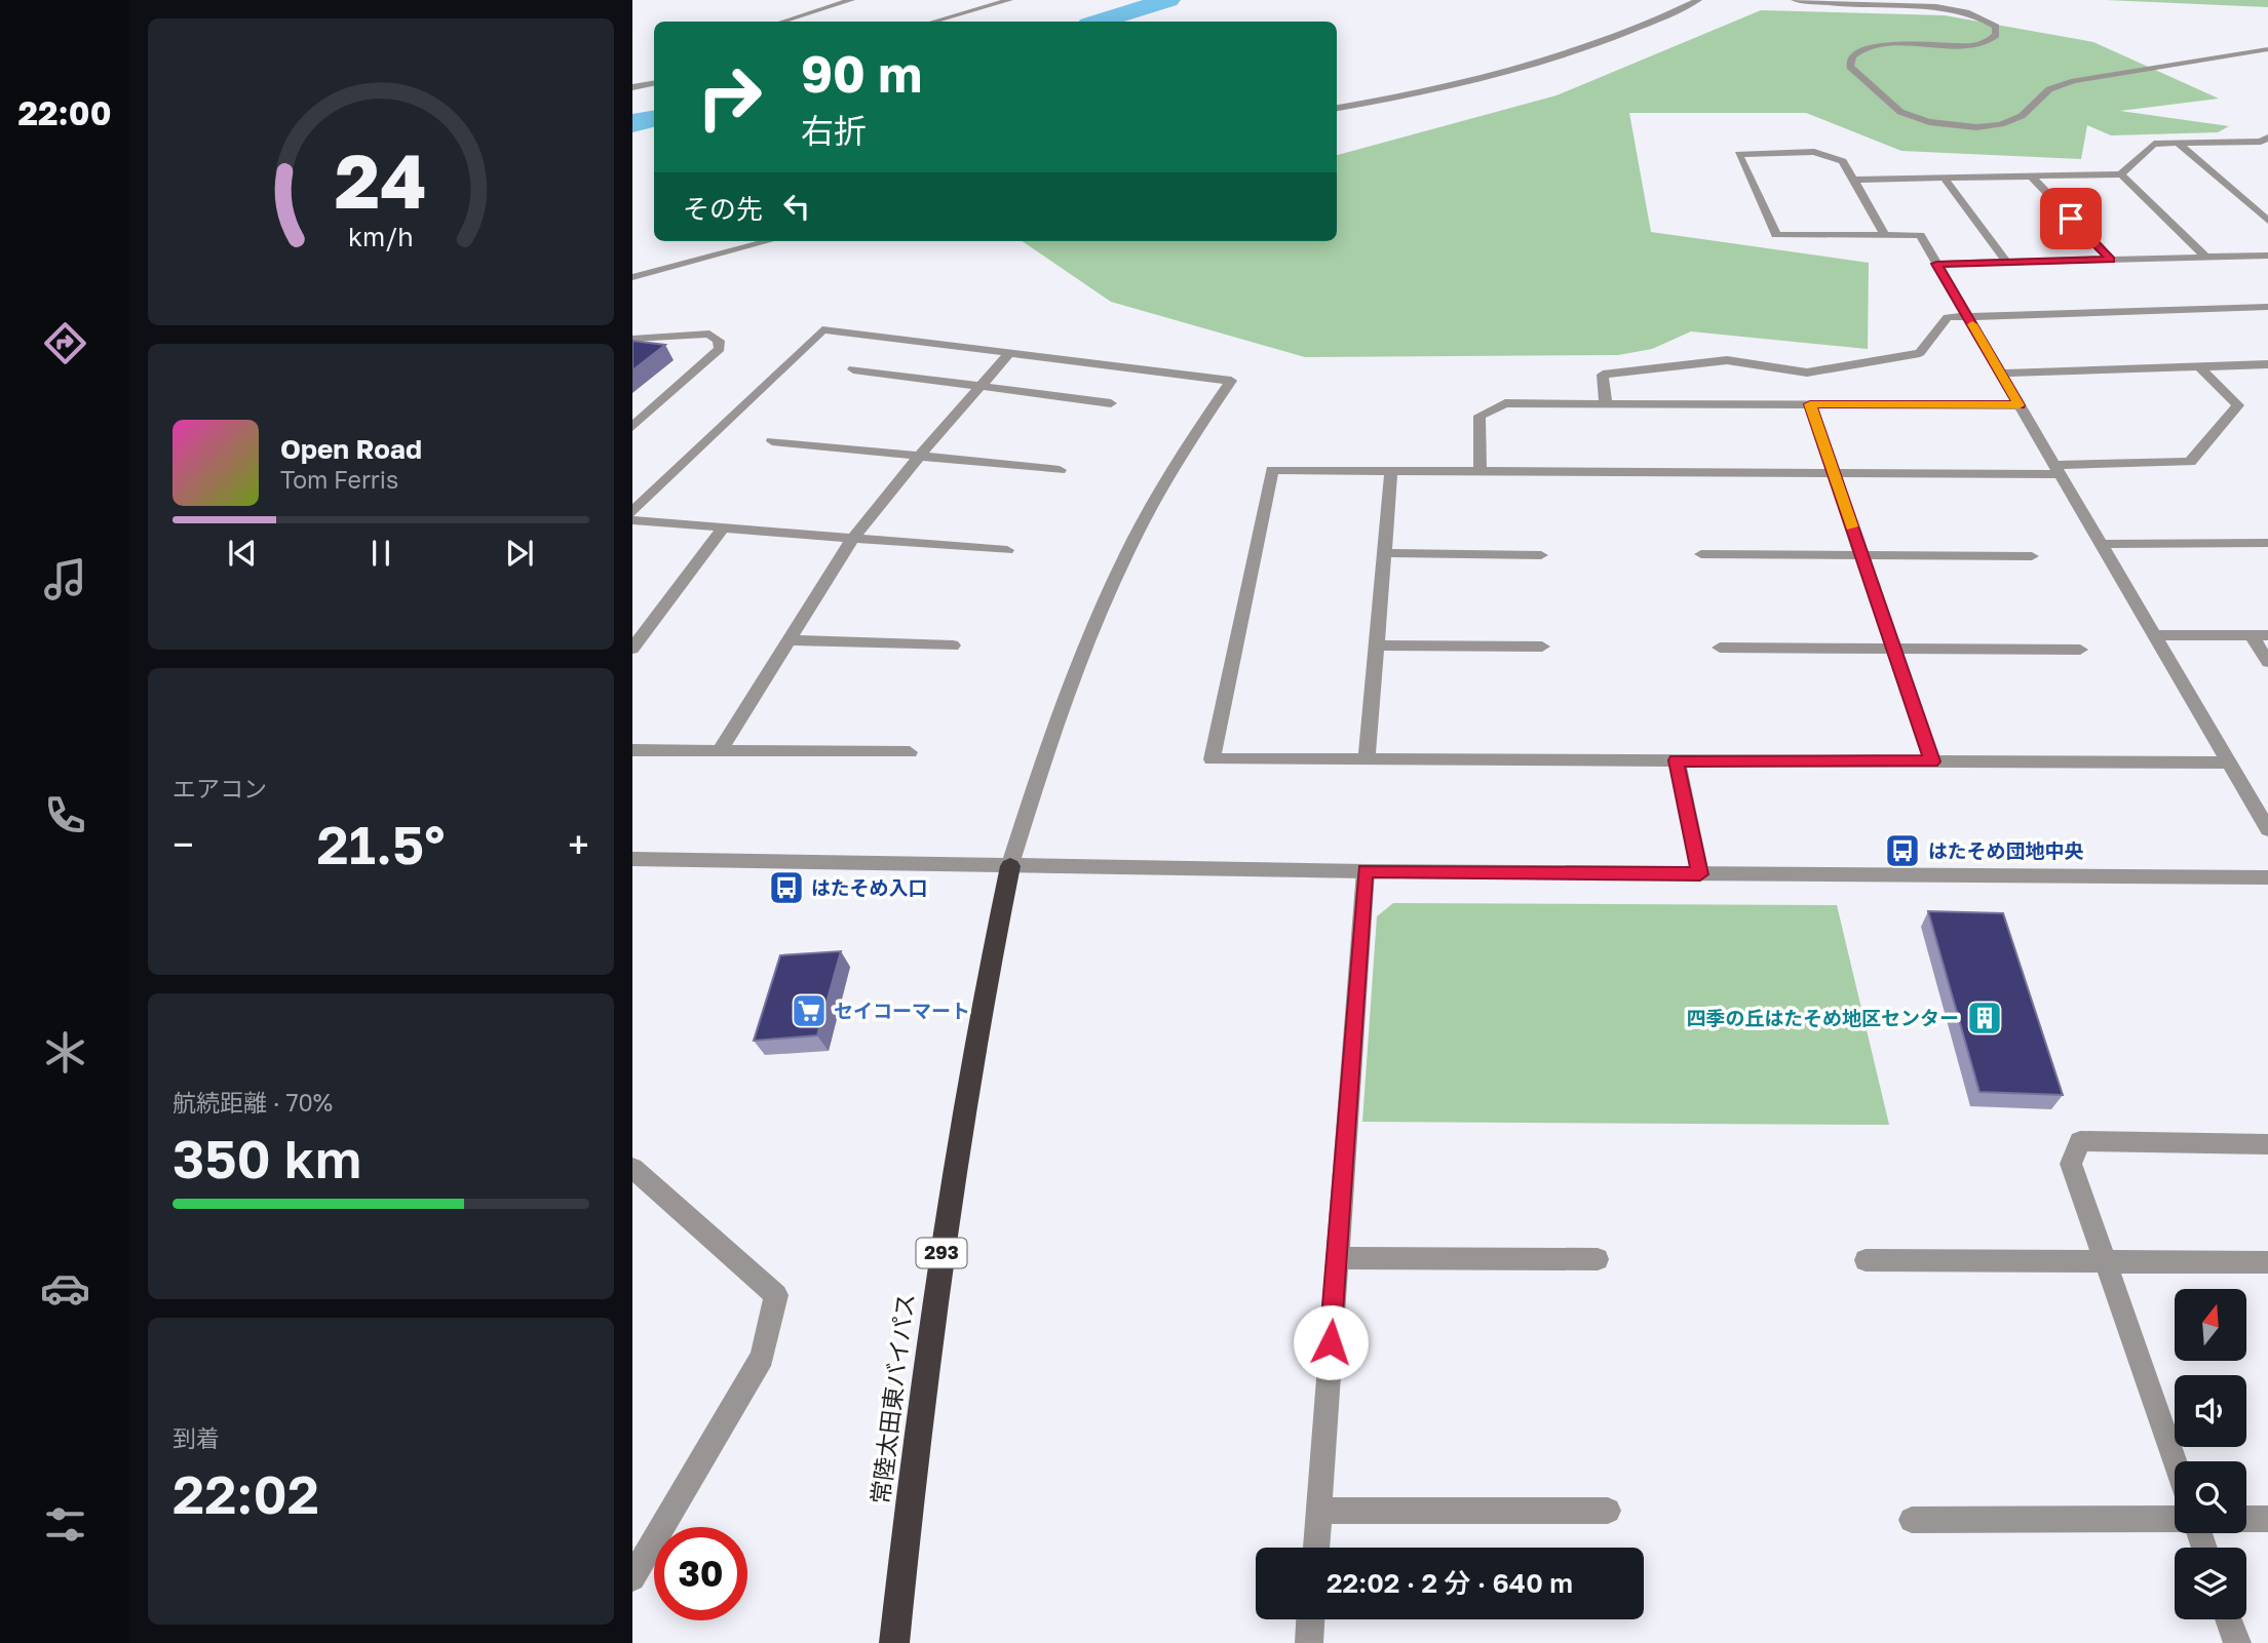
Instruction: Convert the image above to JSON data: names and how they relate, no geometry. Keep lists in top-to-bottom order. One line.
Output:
{"streets":{"highway":["293","常陸太田東バイパス"]},"places":{"bus stop":["はたそめ団地中央","はたそめ入口"],"supermarket":["セイコーマート"],"building":["四季の丘はたそめ地区センター"]},"north":"top","page":{"tabs":"22:00","turn":["90 m","右折"],"then":"その先","song":["Open Road","Tom Ferris"],"tile":["エアコン",["航続距離 · 70%","350 km"],["到着","22:02"]],"heat":["−","21.5°","+"],"limit":"30","trip":"22:02 · 2 分 · 640 m","gauge":["24","km/h"]}}
